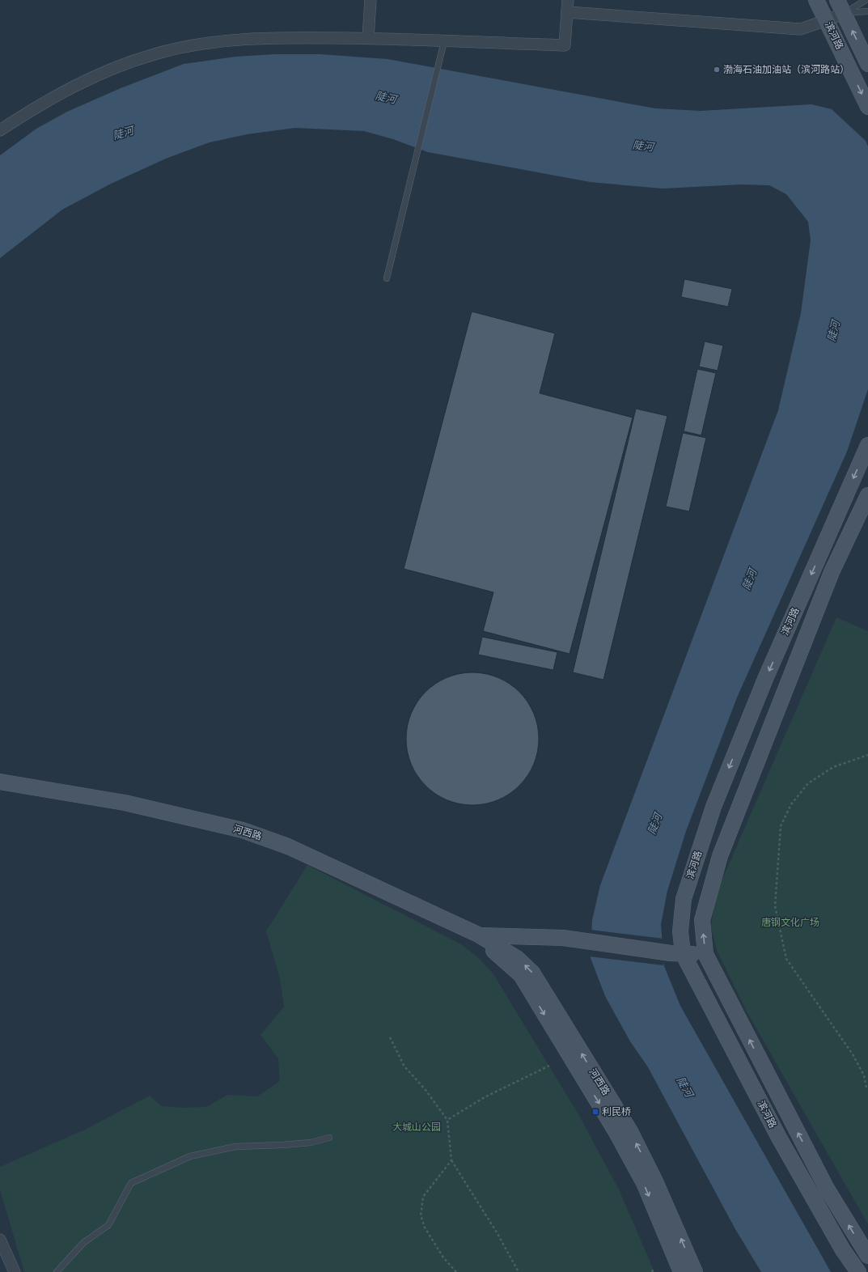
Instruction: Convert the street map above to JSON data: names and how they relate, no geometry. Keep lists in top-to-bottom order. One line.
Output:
{"streets":{"main road":["滨河路","河西路"]},"water":["陡河"],"parks":["唐钢文化广场","大城山公园"],"places":{"other":["渤海石油加油站（滨河路站）"],"transit":["利民桥"]}}
